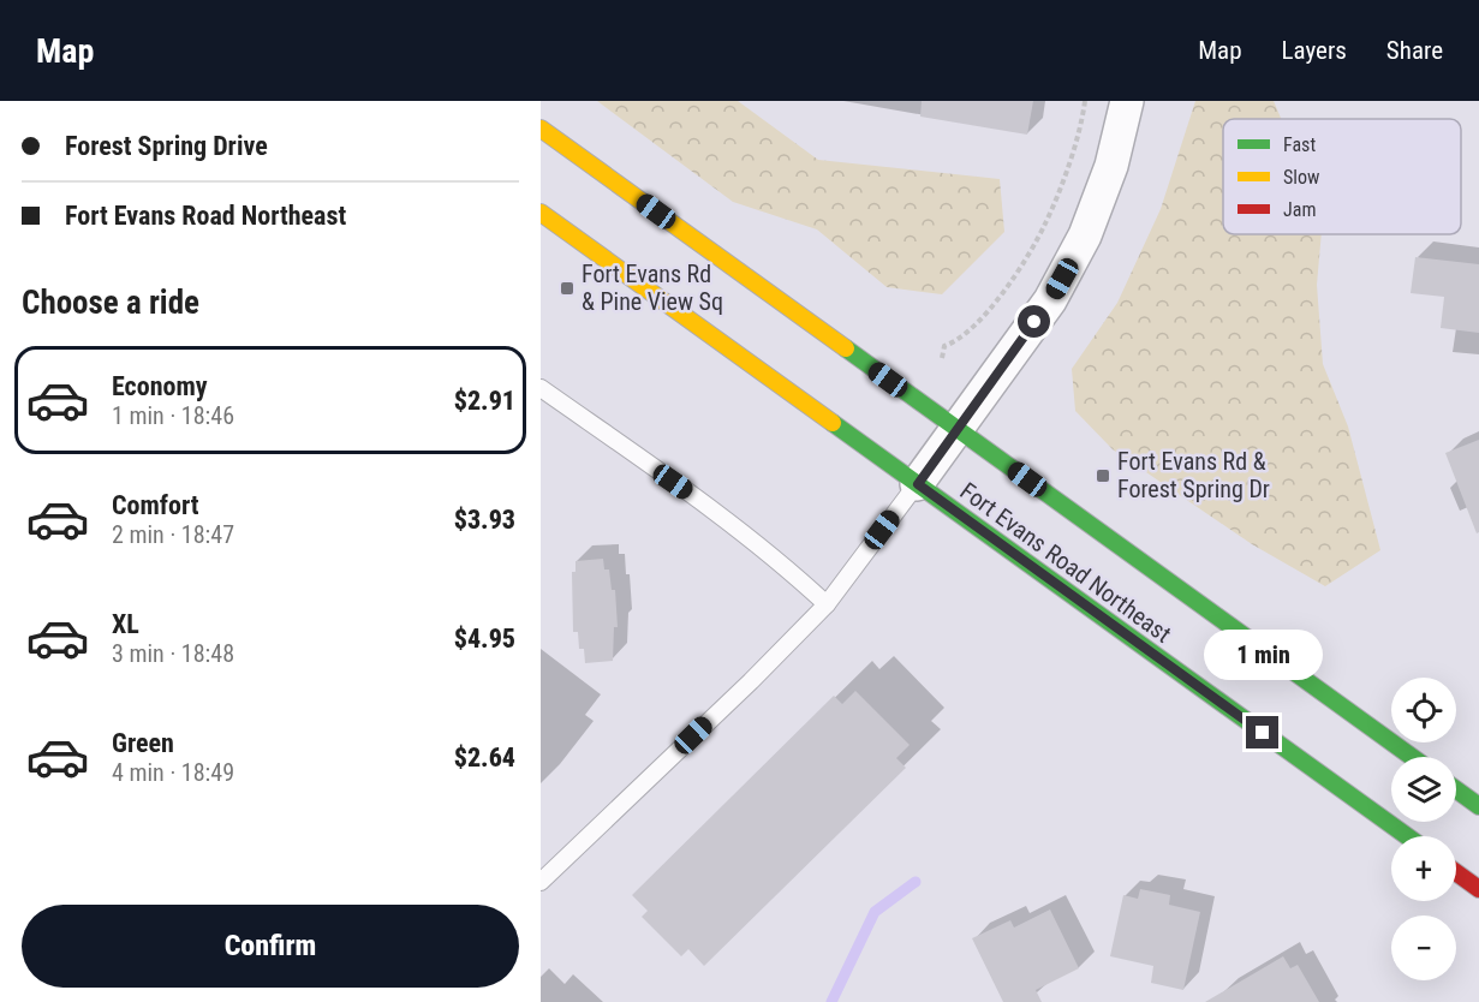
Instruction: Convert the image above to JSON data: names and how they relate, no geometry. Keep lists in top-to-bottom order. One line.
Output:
{"streets":{"main road":["Fort Evans Road Northeast"]},"places":{"transit":["Fort Evans Rd & Pine View Sq","Fort Evans Rd & Forest Spring Dr"]},"legend":["Fast","Slow","Jam"],"page":{"header":"Map","nav":["Map","Layers","Share"],"banner":["Forest Spring Drive","Fort Evans Road Northeast"],"heading":"Choose a ride","list":[{"name":"Economy","note":"1 min · 18:46","value":"$2.91"},{"name":"Comfort","note":"2 min · 18:47","value":"$3.93"},{"name":"XL","note":"3 min · 18:48","value":"$4.95"},{"name":"Green","note":"4 min · 18:49","value":"$2.64"}],"bubble":"1 min","map_buttons":["+","−"],"buttons":"Confirm"}}
